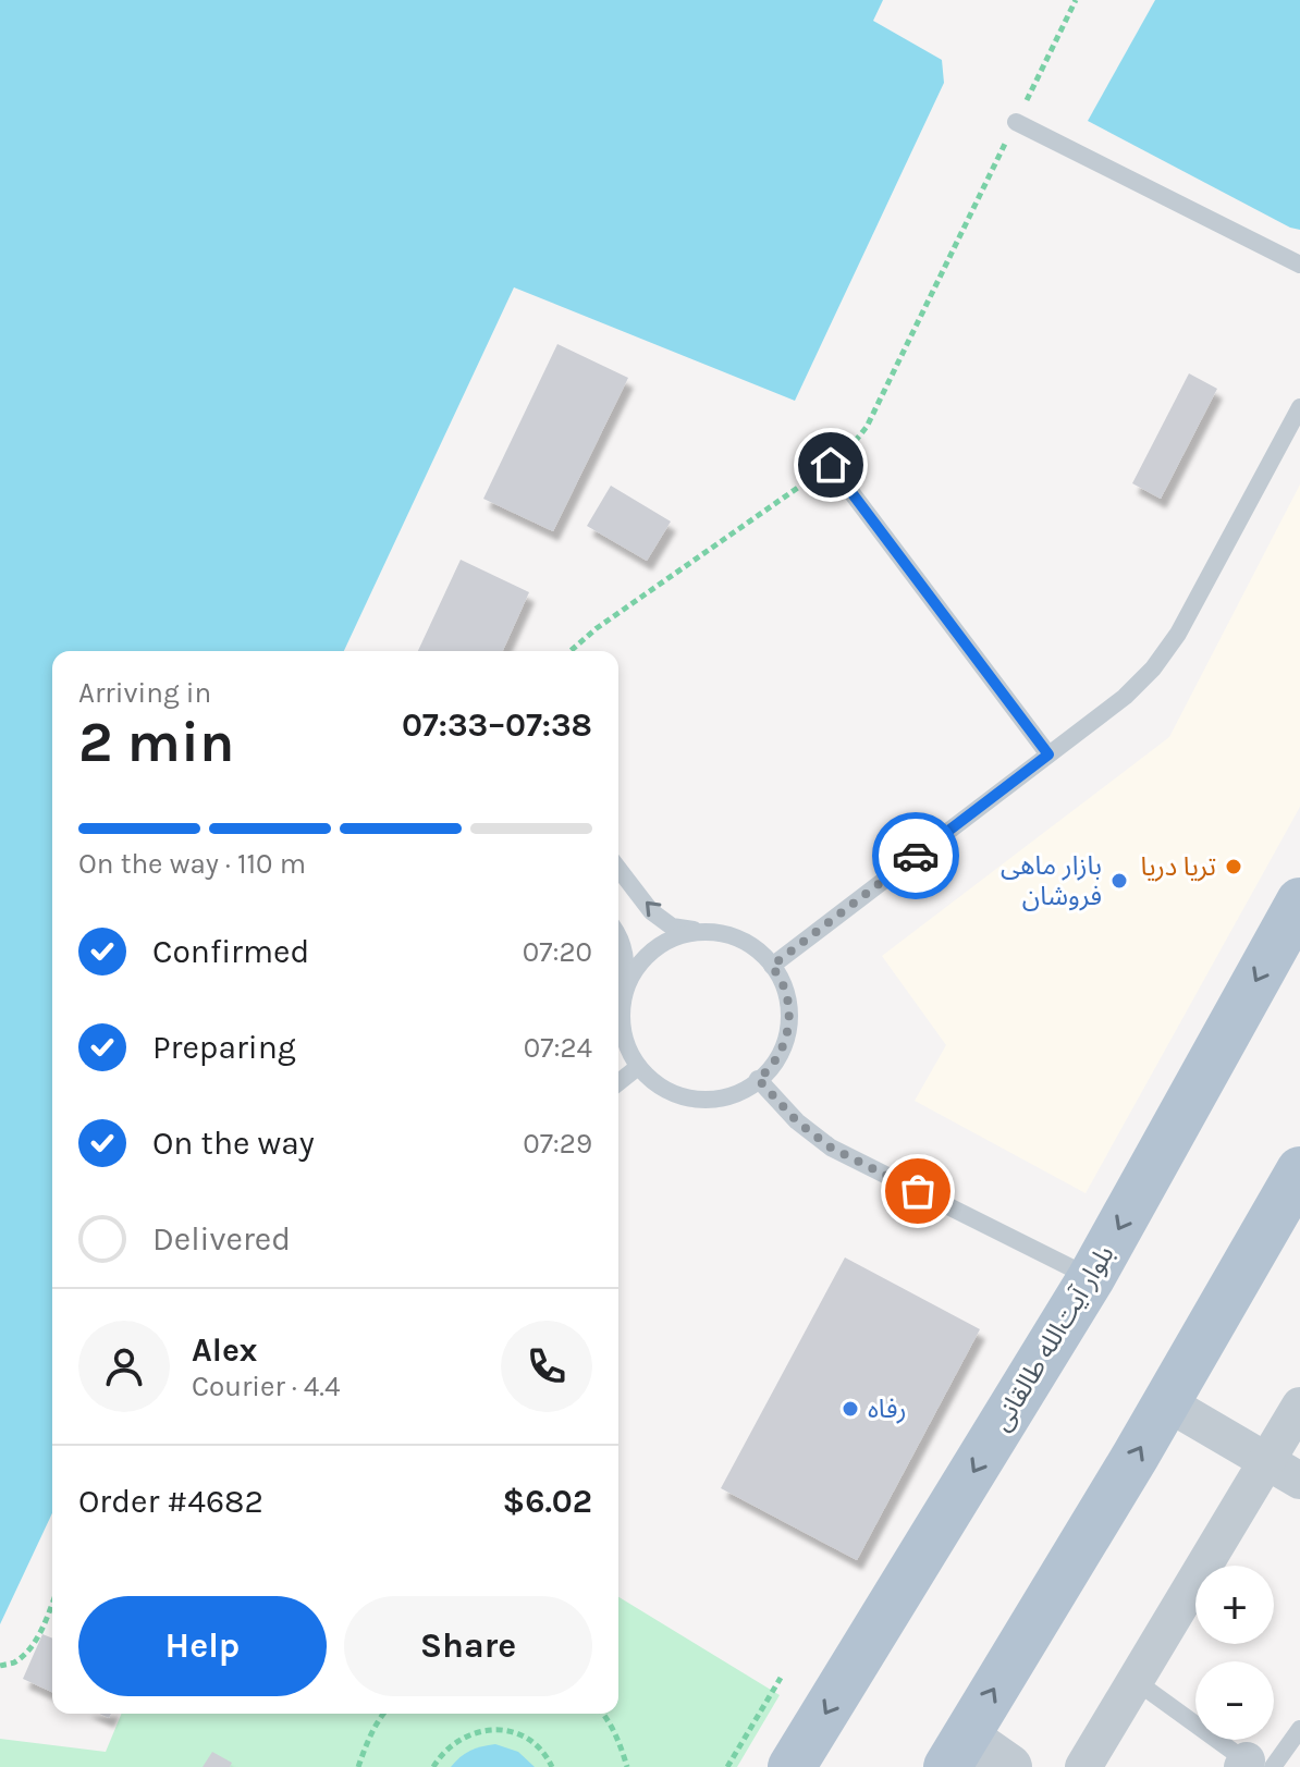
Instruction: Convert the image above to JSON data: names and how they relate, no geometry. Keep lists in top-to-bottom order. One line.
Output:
{"streets":{"main road":["بلوار آیت‌الله طالقانی"]},"places":["تریا دریا","بازار ماهی فروشان","رفاه"],"page":{"heading":["2 min","Arriving in","07:33–07:38"],"panel":["Alex","Courier · 4.4","Order #4682","$6.02"],"bar":"On the way · 110 m","list":[["Confirmed","07:20"],["Preparing","07:24"],["On the way","07:29"],"Delivered"],"map_buttons":["+","−"],"buttons":["Help","Share"]}}
